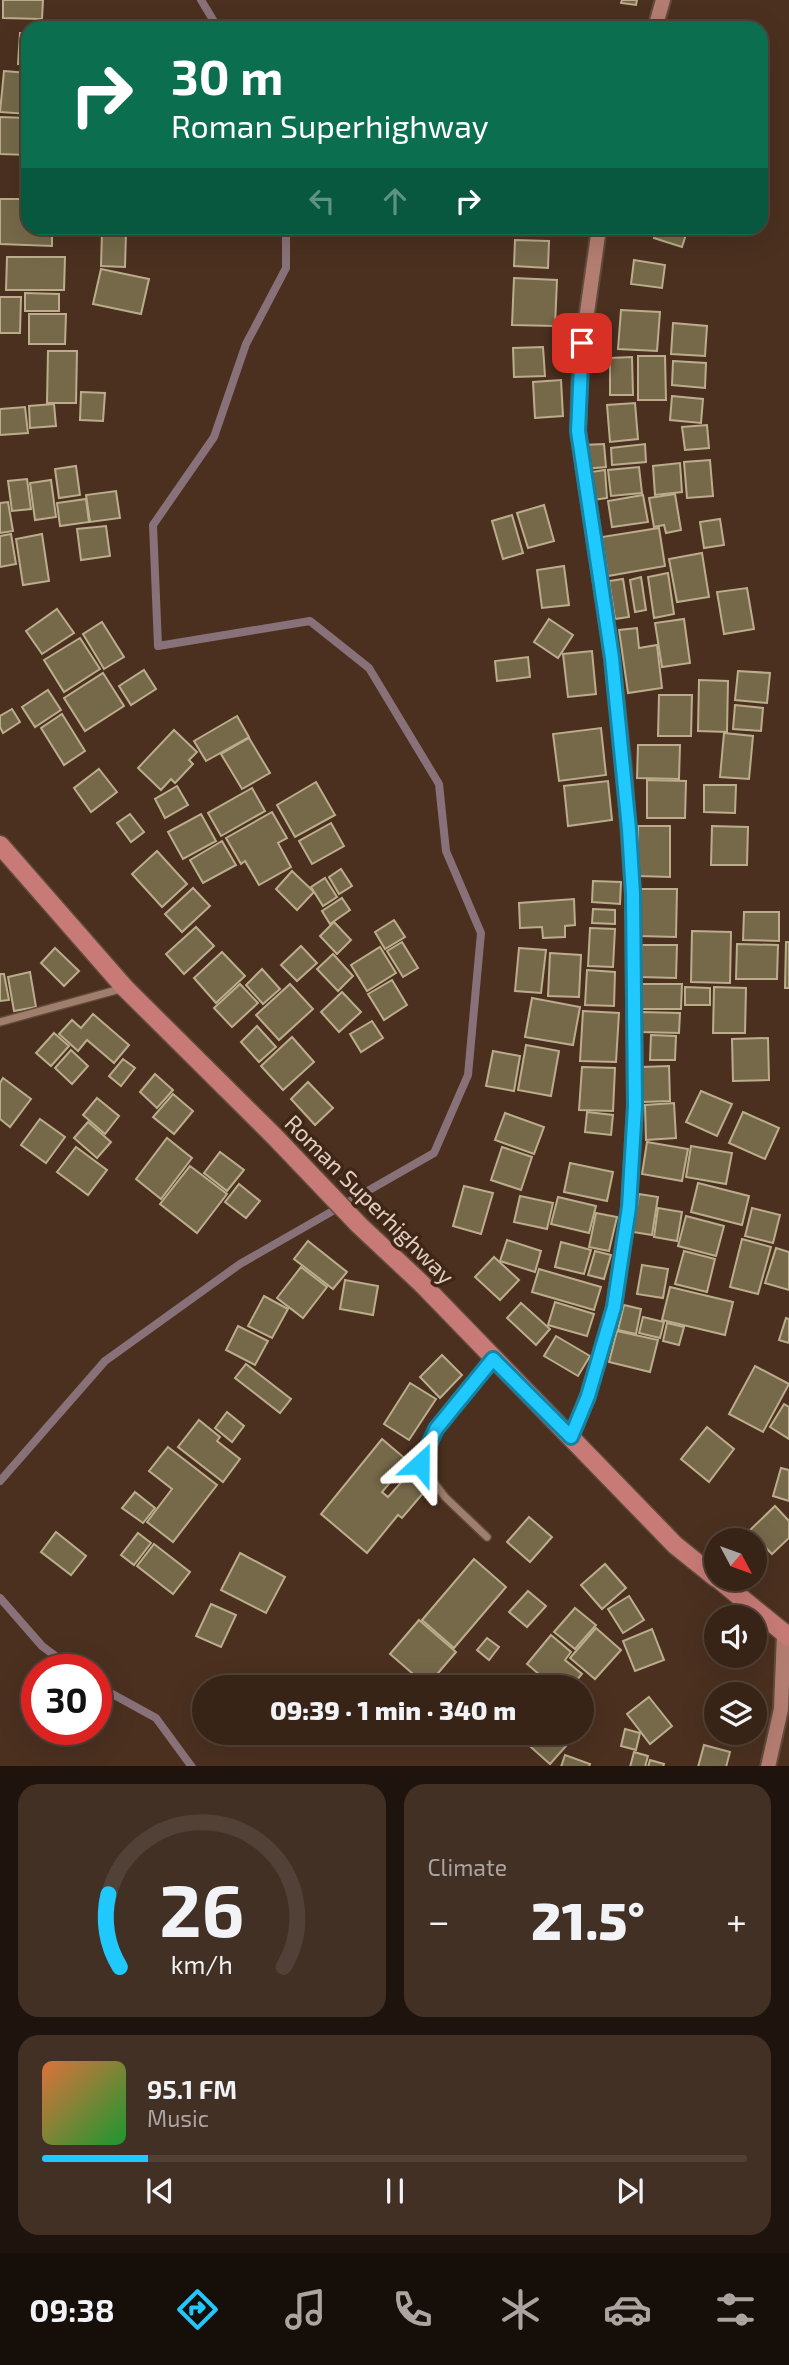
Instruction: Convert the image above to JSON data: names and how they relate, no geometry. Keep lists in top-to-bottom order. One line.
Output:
{"streets":{"main road":["Roman Superhighway"]},"north":"bottom right","page":{"turn":["30 m","Roman Superhighway"],"limit":"30","trip":"09:39 · 1 min · 340 m","tile":"Climate","heat":["−","21.5°","+"],"song":["95.1 FM","Music"],"tabs":"09:38","gauge":["26","km/h"]}}
